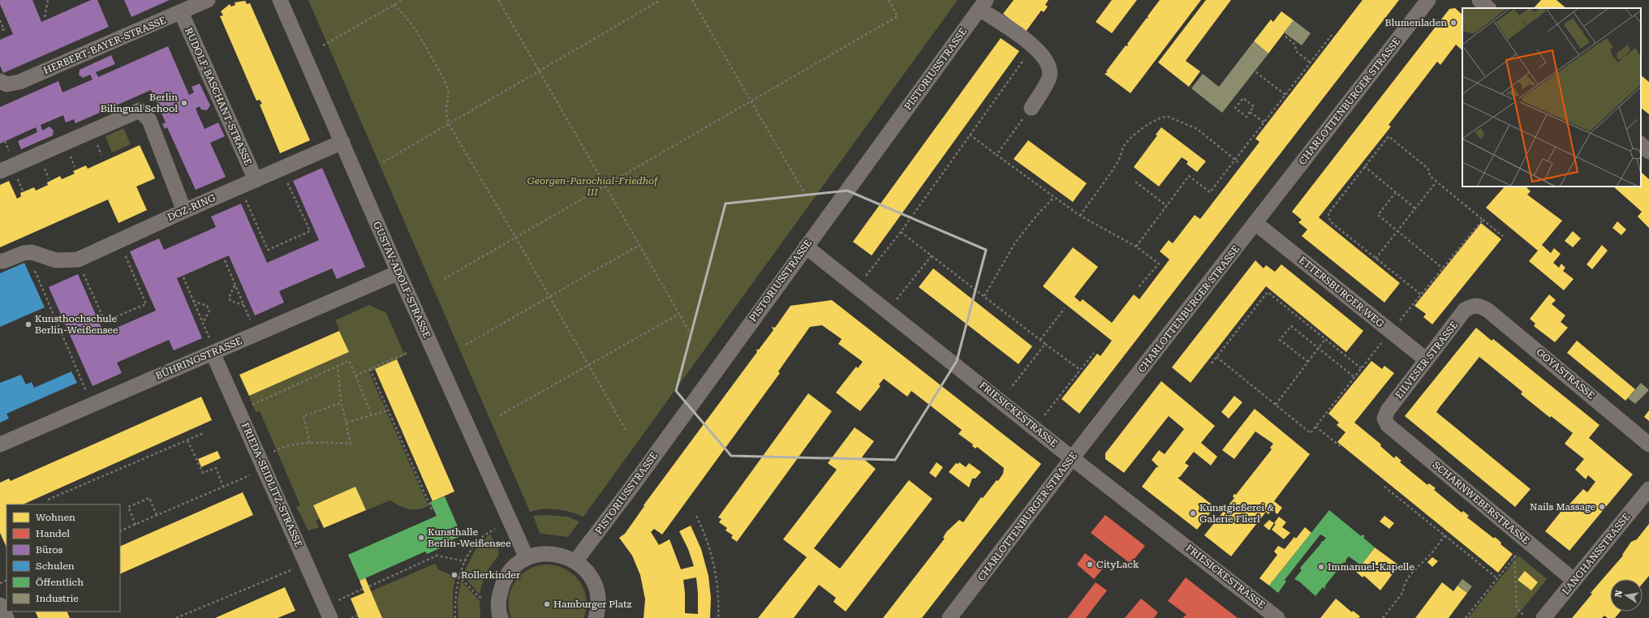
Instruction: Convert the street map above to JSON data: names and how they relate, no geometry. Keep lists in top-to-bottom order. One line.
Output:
{"streets":{"street":["HERBERT-BAYER-STRASSE","PISTORIUSSTRASSE","RUDOLF-BASCHANT-STRASSE","CHARLOTTENBURGER STRASSE","DGZ-RING","GUSTAV-ADOLF-STRASSE","ETTERSBURGER WEG","BÜHRINGSTRASSE","EILVESER STRASSE","GOYASTRASSE","FRIESICKESTRASSE","FRIEDA-SEIDLITZ-STRASSE","SCHARNWEBERSTRASSE","LANGHANSSTRASSE"]},"crossings":[["HERBERT-BAYER-STRASSE","RUDOLF-BASCHANT-STRASSE"],["PISTORIUSSTRASSE","FRIESICKESTRASSE"],["RUDOLF-BASCHANT-STRASSE","DGZ-RING"],["CHARLOTTENBURGER STRASSE","ETTERSBURGER WEG"],["CHARLOTTENBURGER STRASSE","FRIESICKESTRASSE"],["DGZ-RING","GUSTAV-ADOLF-STRASSE"],["GUSTAV-ADOLF-STRASSE","BÜHRINGSTRASSE"],["ETTERSBURGER WEG","EILVESER STRASSE"],["BÜHRINGSTRASSE","FRIEDA-SEIDLITZ-STRASSE"],["EILVESER STRASSE","GOYASTRASSE"],["EILVESER STRASSE","SCHARNWEBERSTRASSE"],["SCHARNWEBERSTRASSE","LANGHANSSTRASSE"]],"parks":["Georgen-Parochial-Friedhof III"],"places":["Blumenladen","Berlin Bilingual School","Kunsthochschule Berlin-Weißensee","Nails Massage","Kunstgießerei & Galerie Flierl","Kunsthalle Berlin-Weißensee","CityLack","Immanuel-Kapelle","Rollerkinder","Hamburger Platz"],"legend":["Wohnen","Handel","Büros","Schulen","Öffentlich","Industrie"],"north":"left"}
